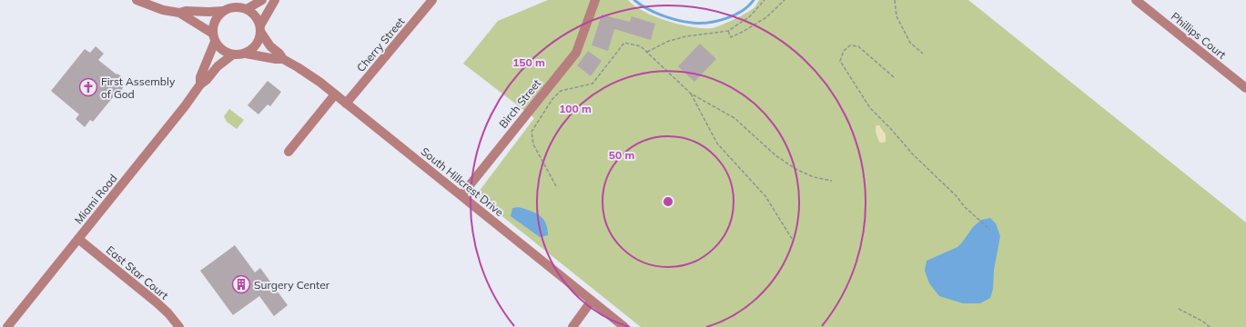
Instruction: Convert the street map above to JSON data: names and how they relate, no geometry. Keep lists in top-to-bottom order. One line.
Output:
{"streets":{"street":["Phillips Court","Cherry Street","Birch Street","South Hillcrest Drive","Miami Road","East Star Court"]},"crossings":[["Cherry Street","South Hillcrest Drive"],["Birch Street","South Hillcrest Drive"],["South Hillcrest Drive","Miami Road"],["Miami Road","East Star Court"]],"places":{"church":["First Assembly of God"],"building":["Surgery Center"]},"rings":["150 m","100 m","50 m"]}
